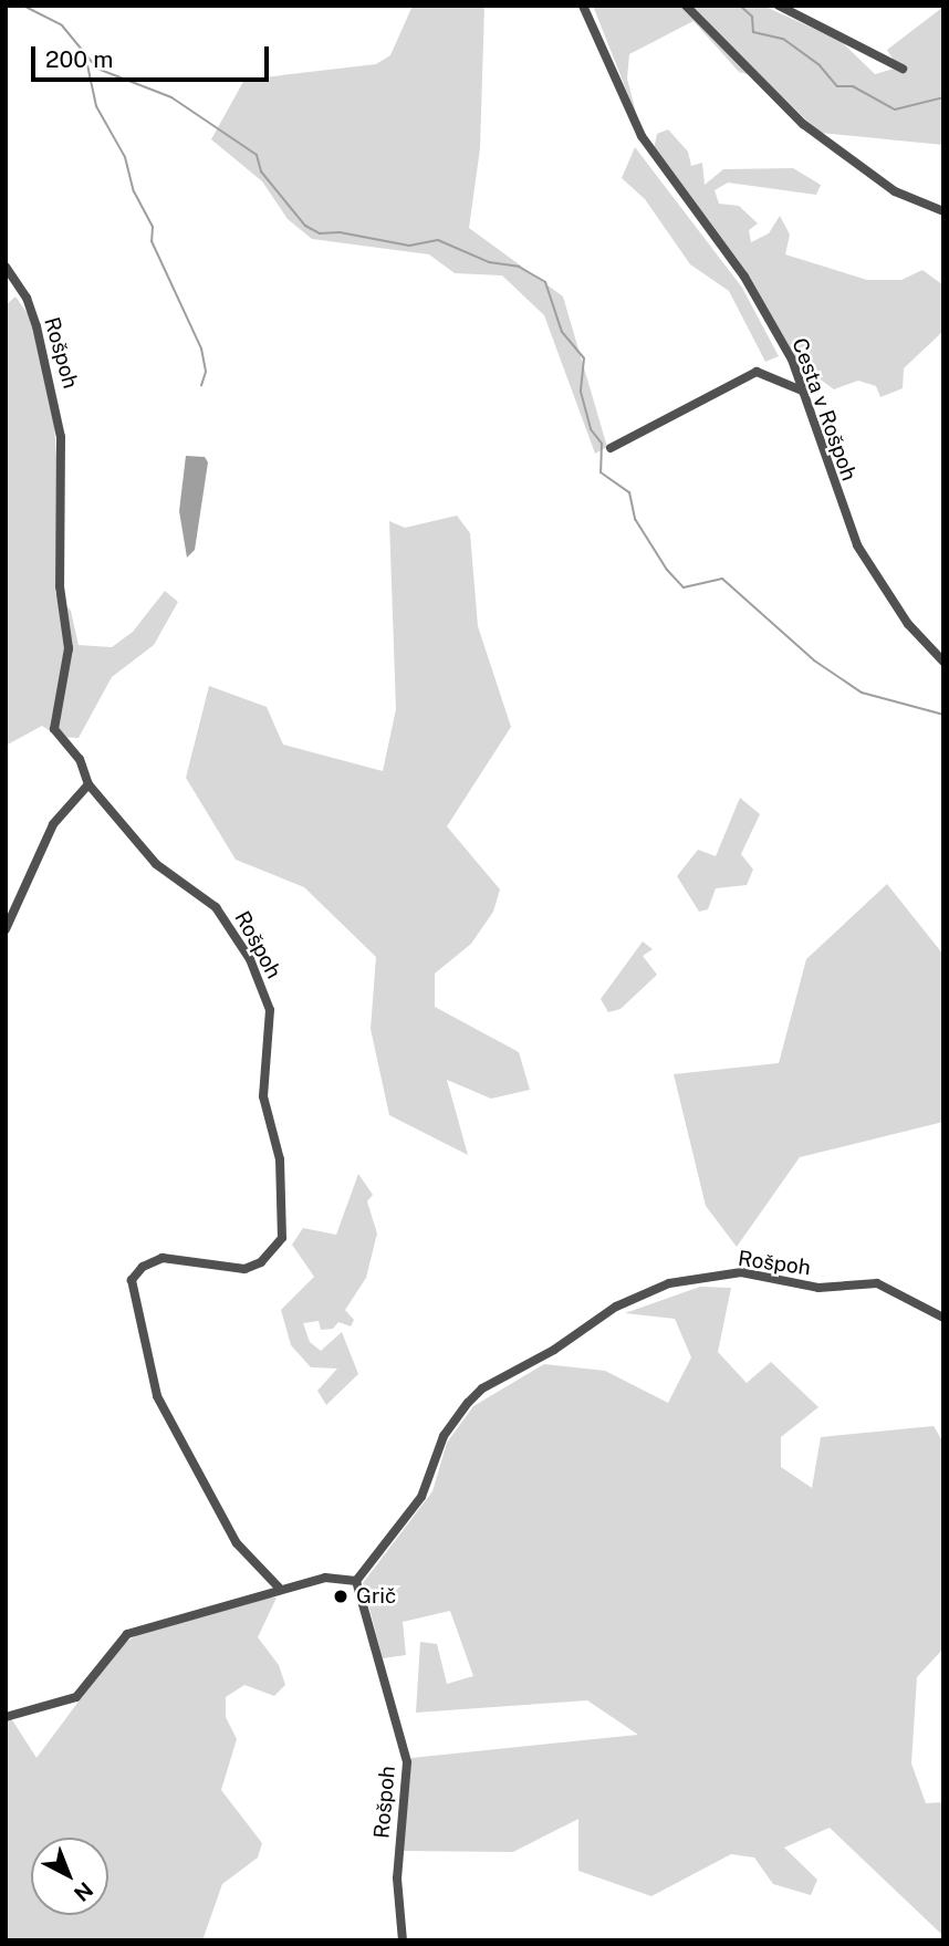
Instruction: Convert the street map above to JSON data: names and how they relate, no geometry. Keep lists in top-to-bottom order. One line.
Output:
{"streets":{"street":["Rošpoh","Cesta v Rošpoh"]},"places":["Grič"],"scale_bar":"200 m","north":"bottom right"}
